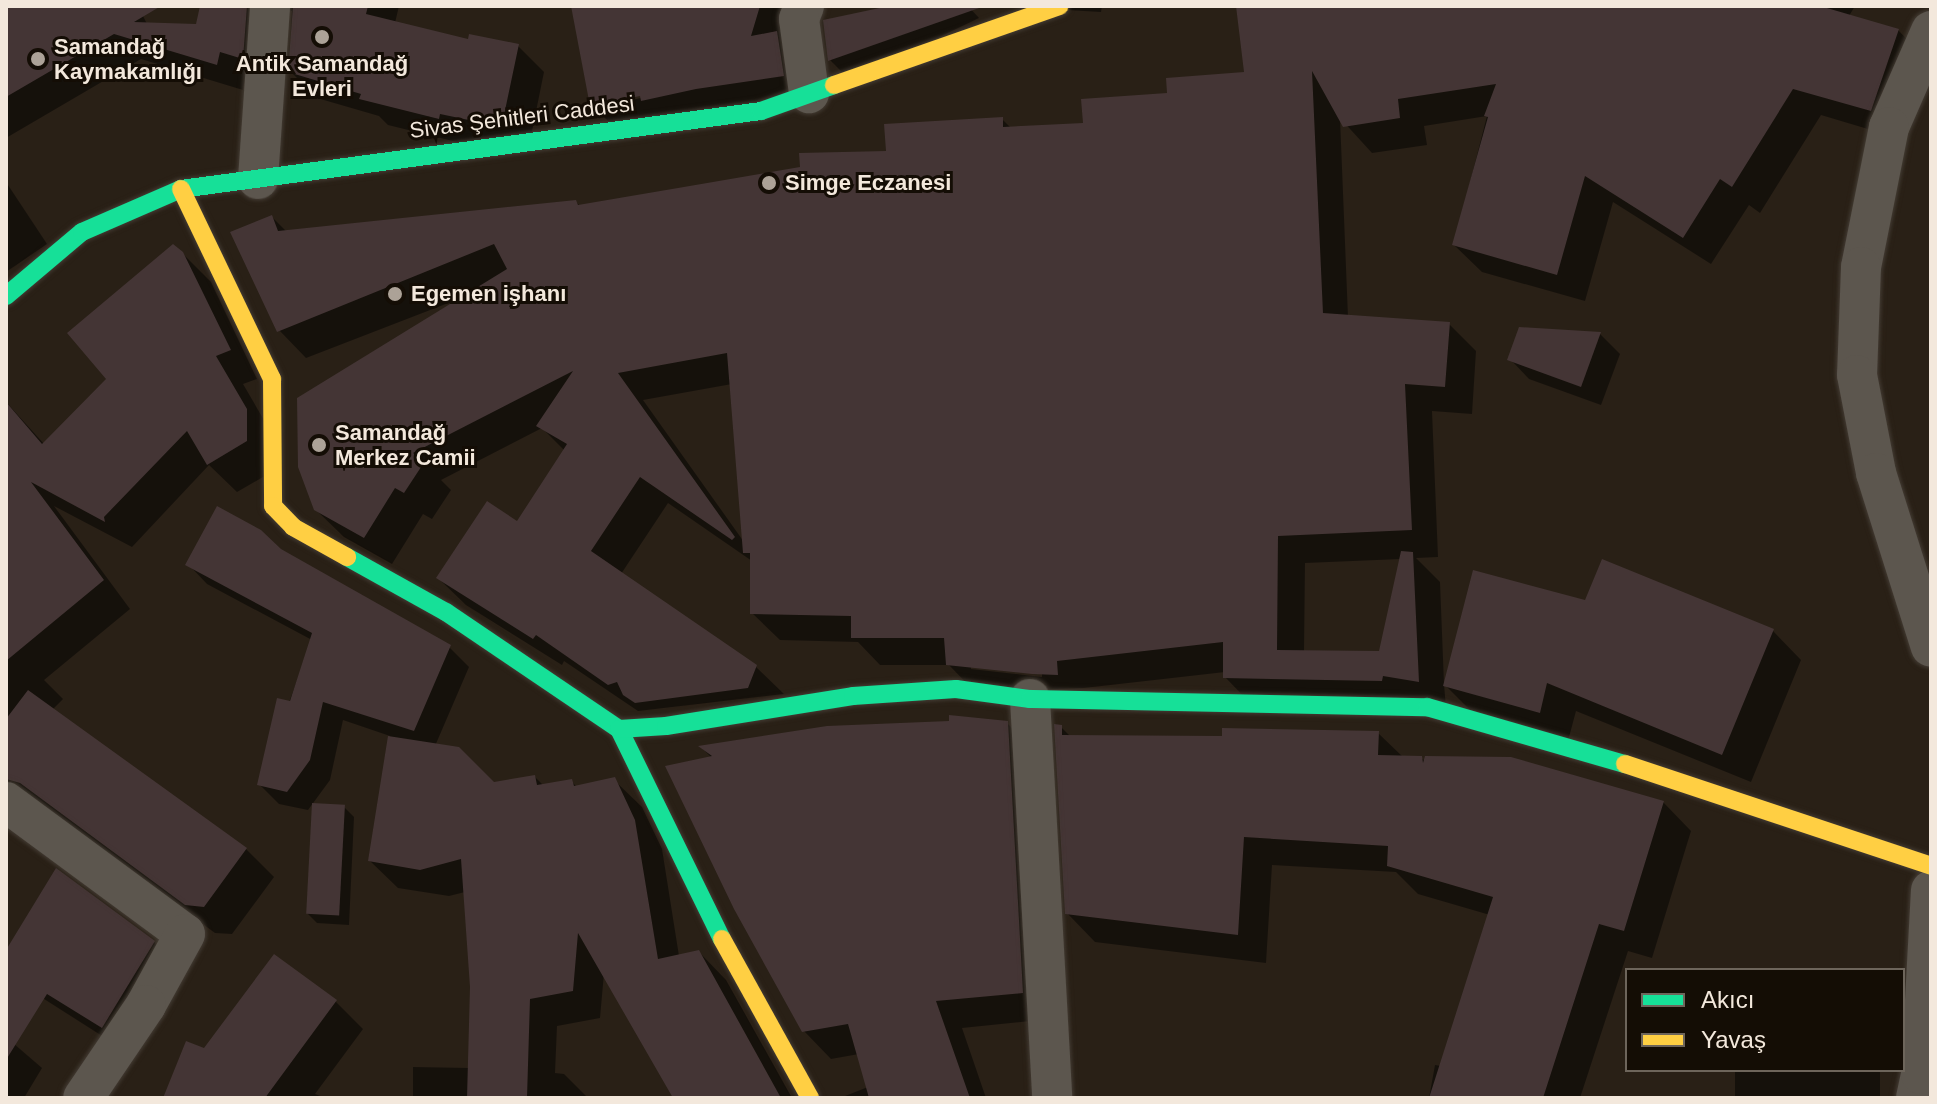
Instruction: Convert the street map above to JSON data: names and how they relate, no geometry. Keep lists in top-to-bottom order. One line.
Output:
{"streets":{"street":["Sivas Şehitleri Caddesi"]},"places":["Antik Samandağ Evleri","Samandağ Kaymakamlığı","Simge Eczanesi","Egemen işhanı","Samandağ Merkez Camii"],"legend":["Akıcı","Yavaş"]}
